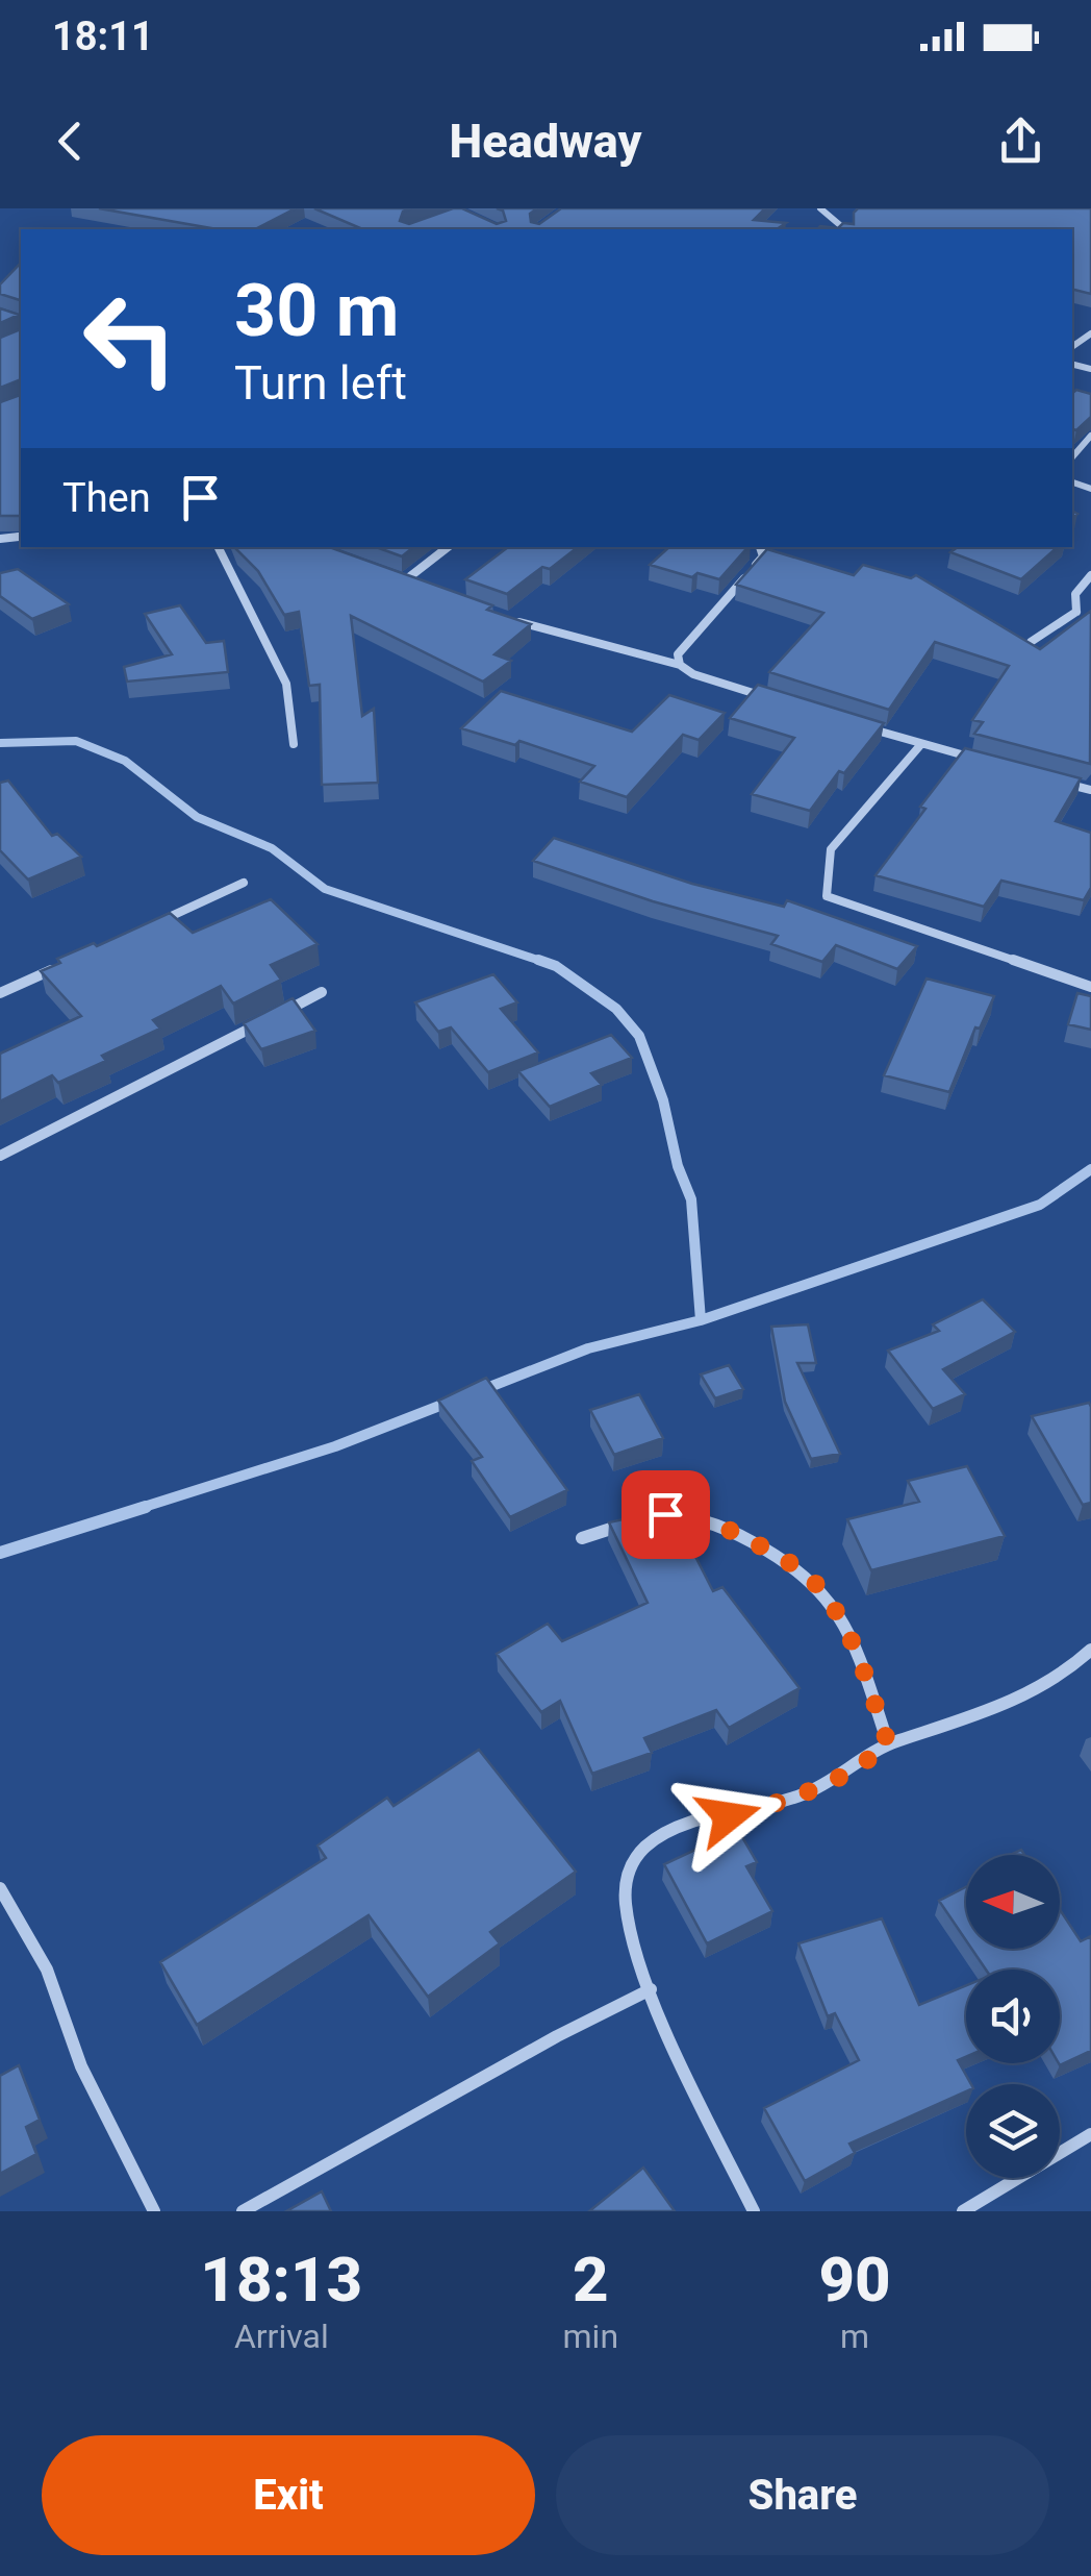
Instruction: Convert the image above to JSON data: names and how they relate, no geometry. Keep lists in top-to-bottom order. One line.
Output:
{"north":"left","page":{"status":"18:11","header":"Headway","turn":["30 m","Turn left"],"then":"Then","eta":["18:13","Arrival","2","min","90","m"],"buttons":["Exit","Share"]}}
